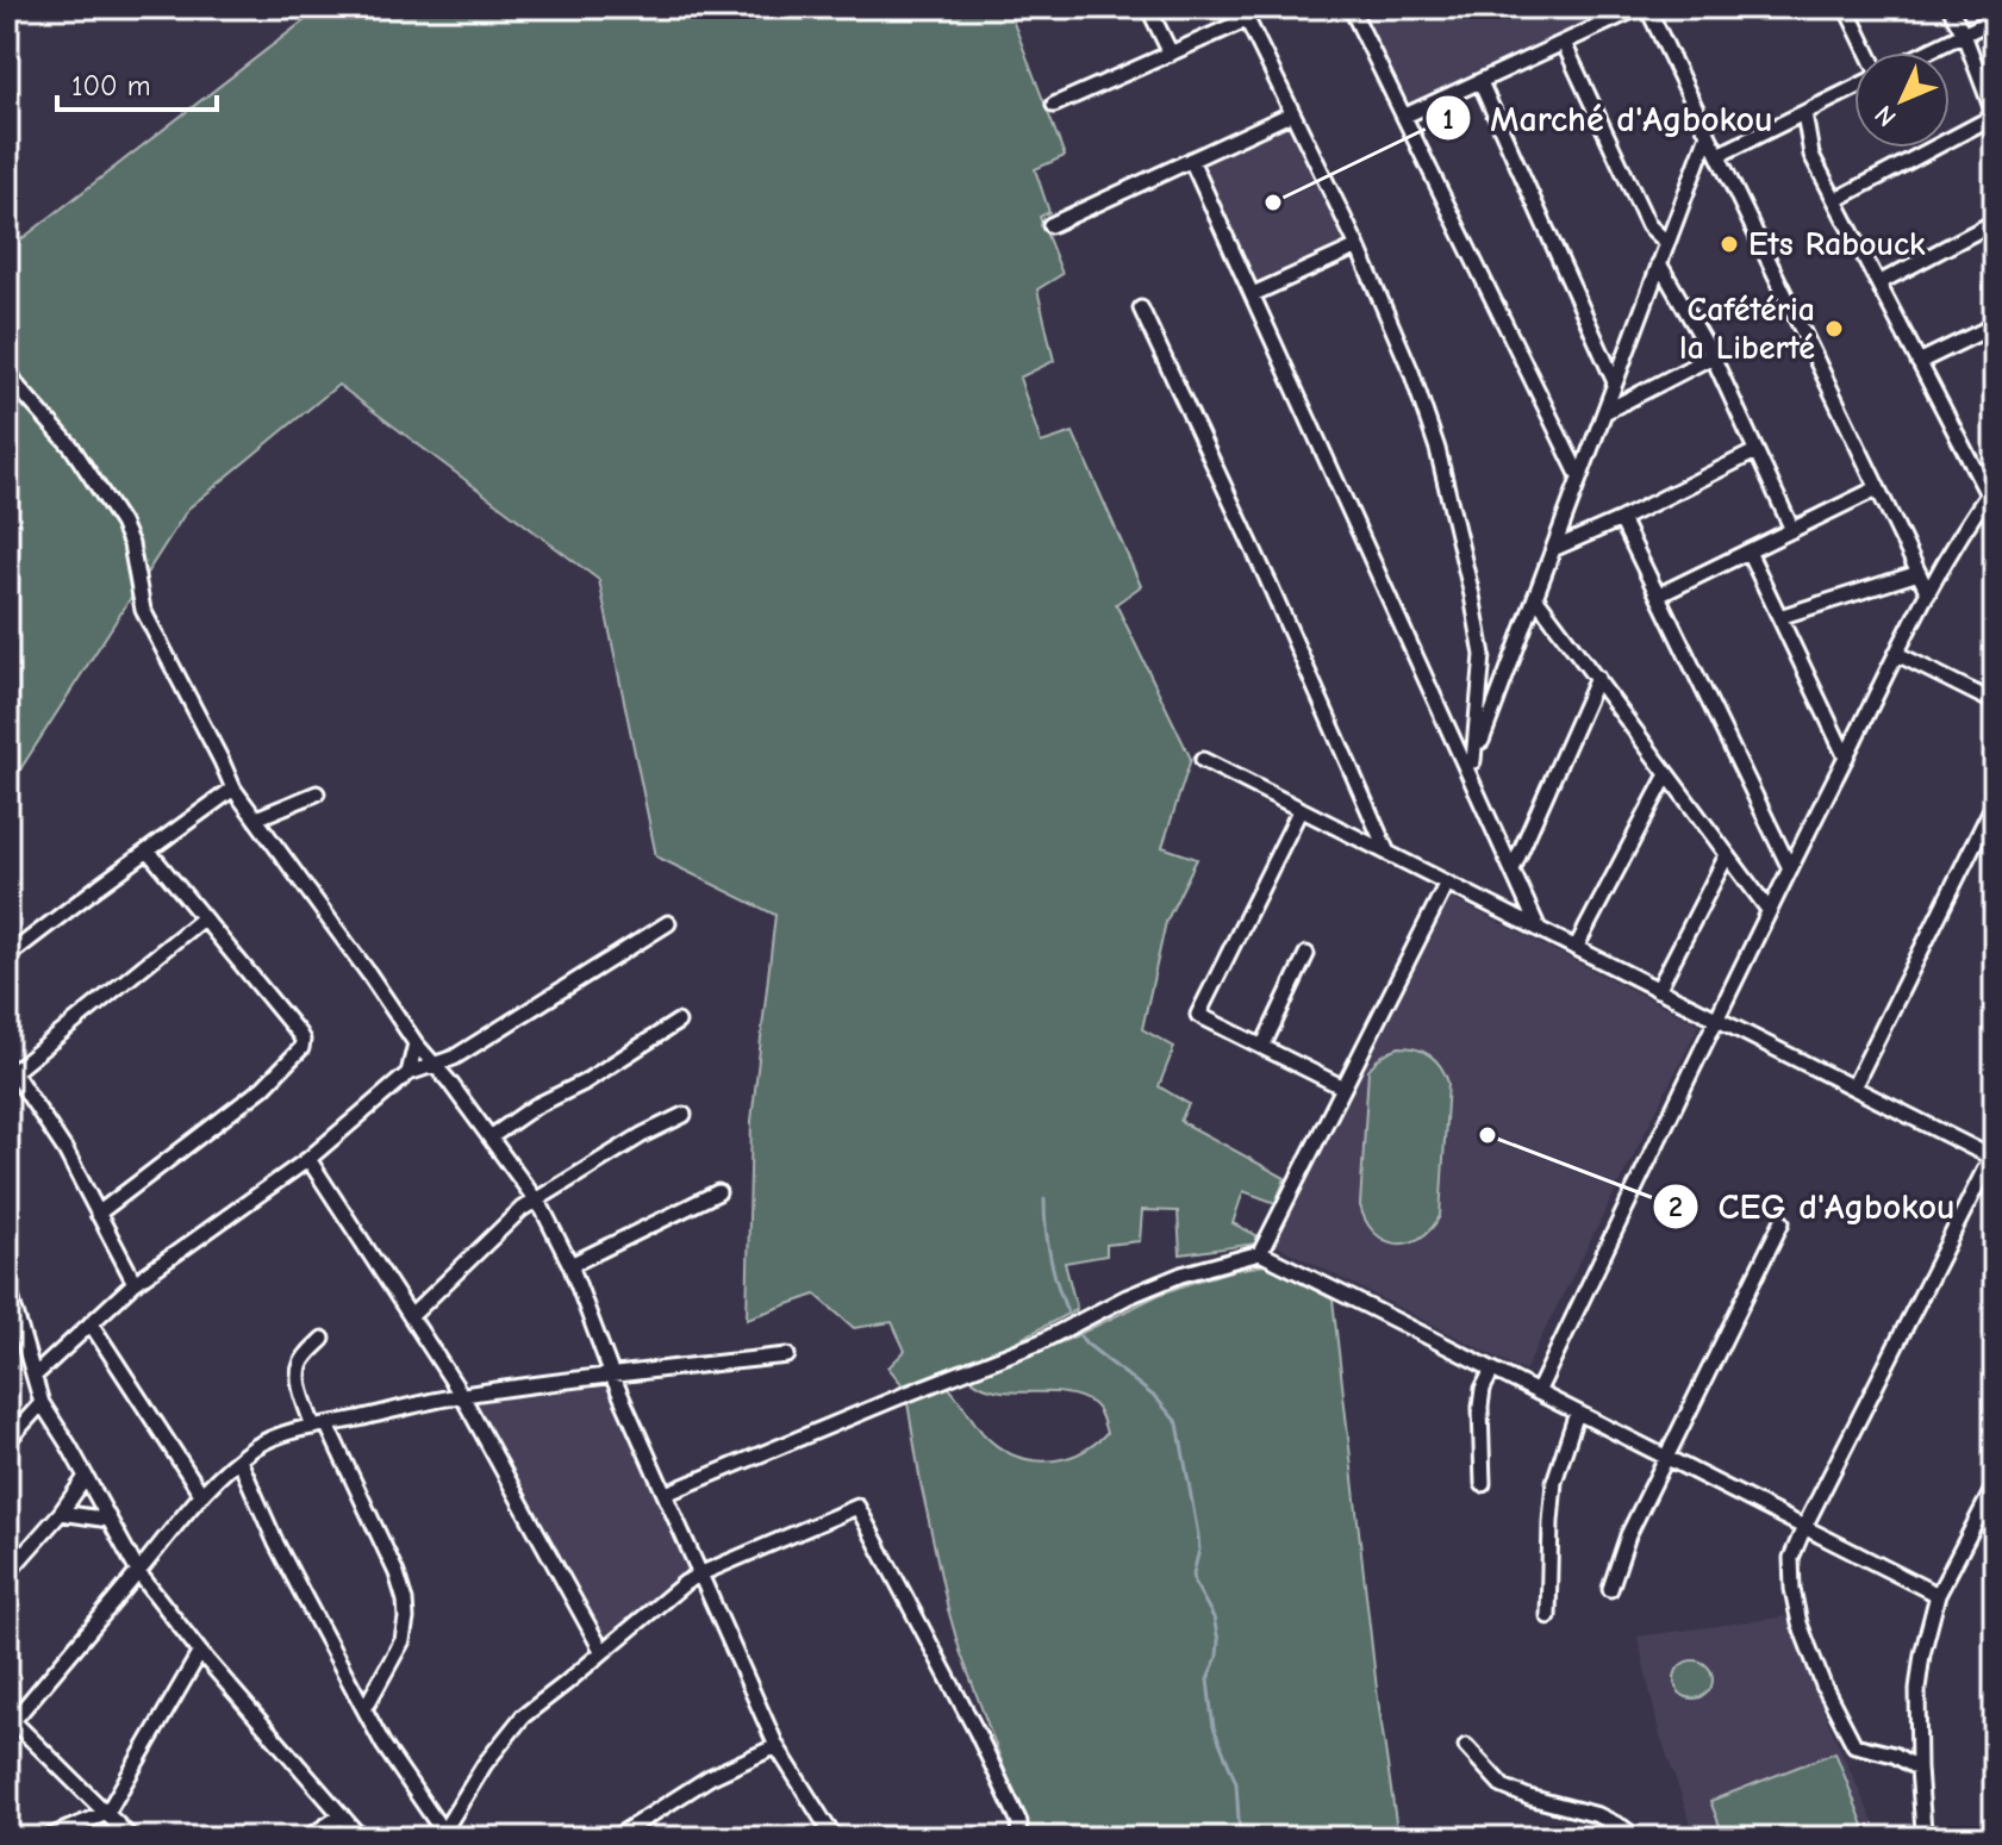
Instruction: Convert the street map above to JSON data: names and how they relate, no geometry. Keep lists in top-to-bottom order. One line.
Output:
{"places":["Marché d'Agbokou","Ets Rabouck","Cafétéria la Liberté","CEG d'Agbokou"],"scale_bar":"100 m","north":"bottom left"}
